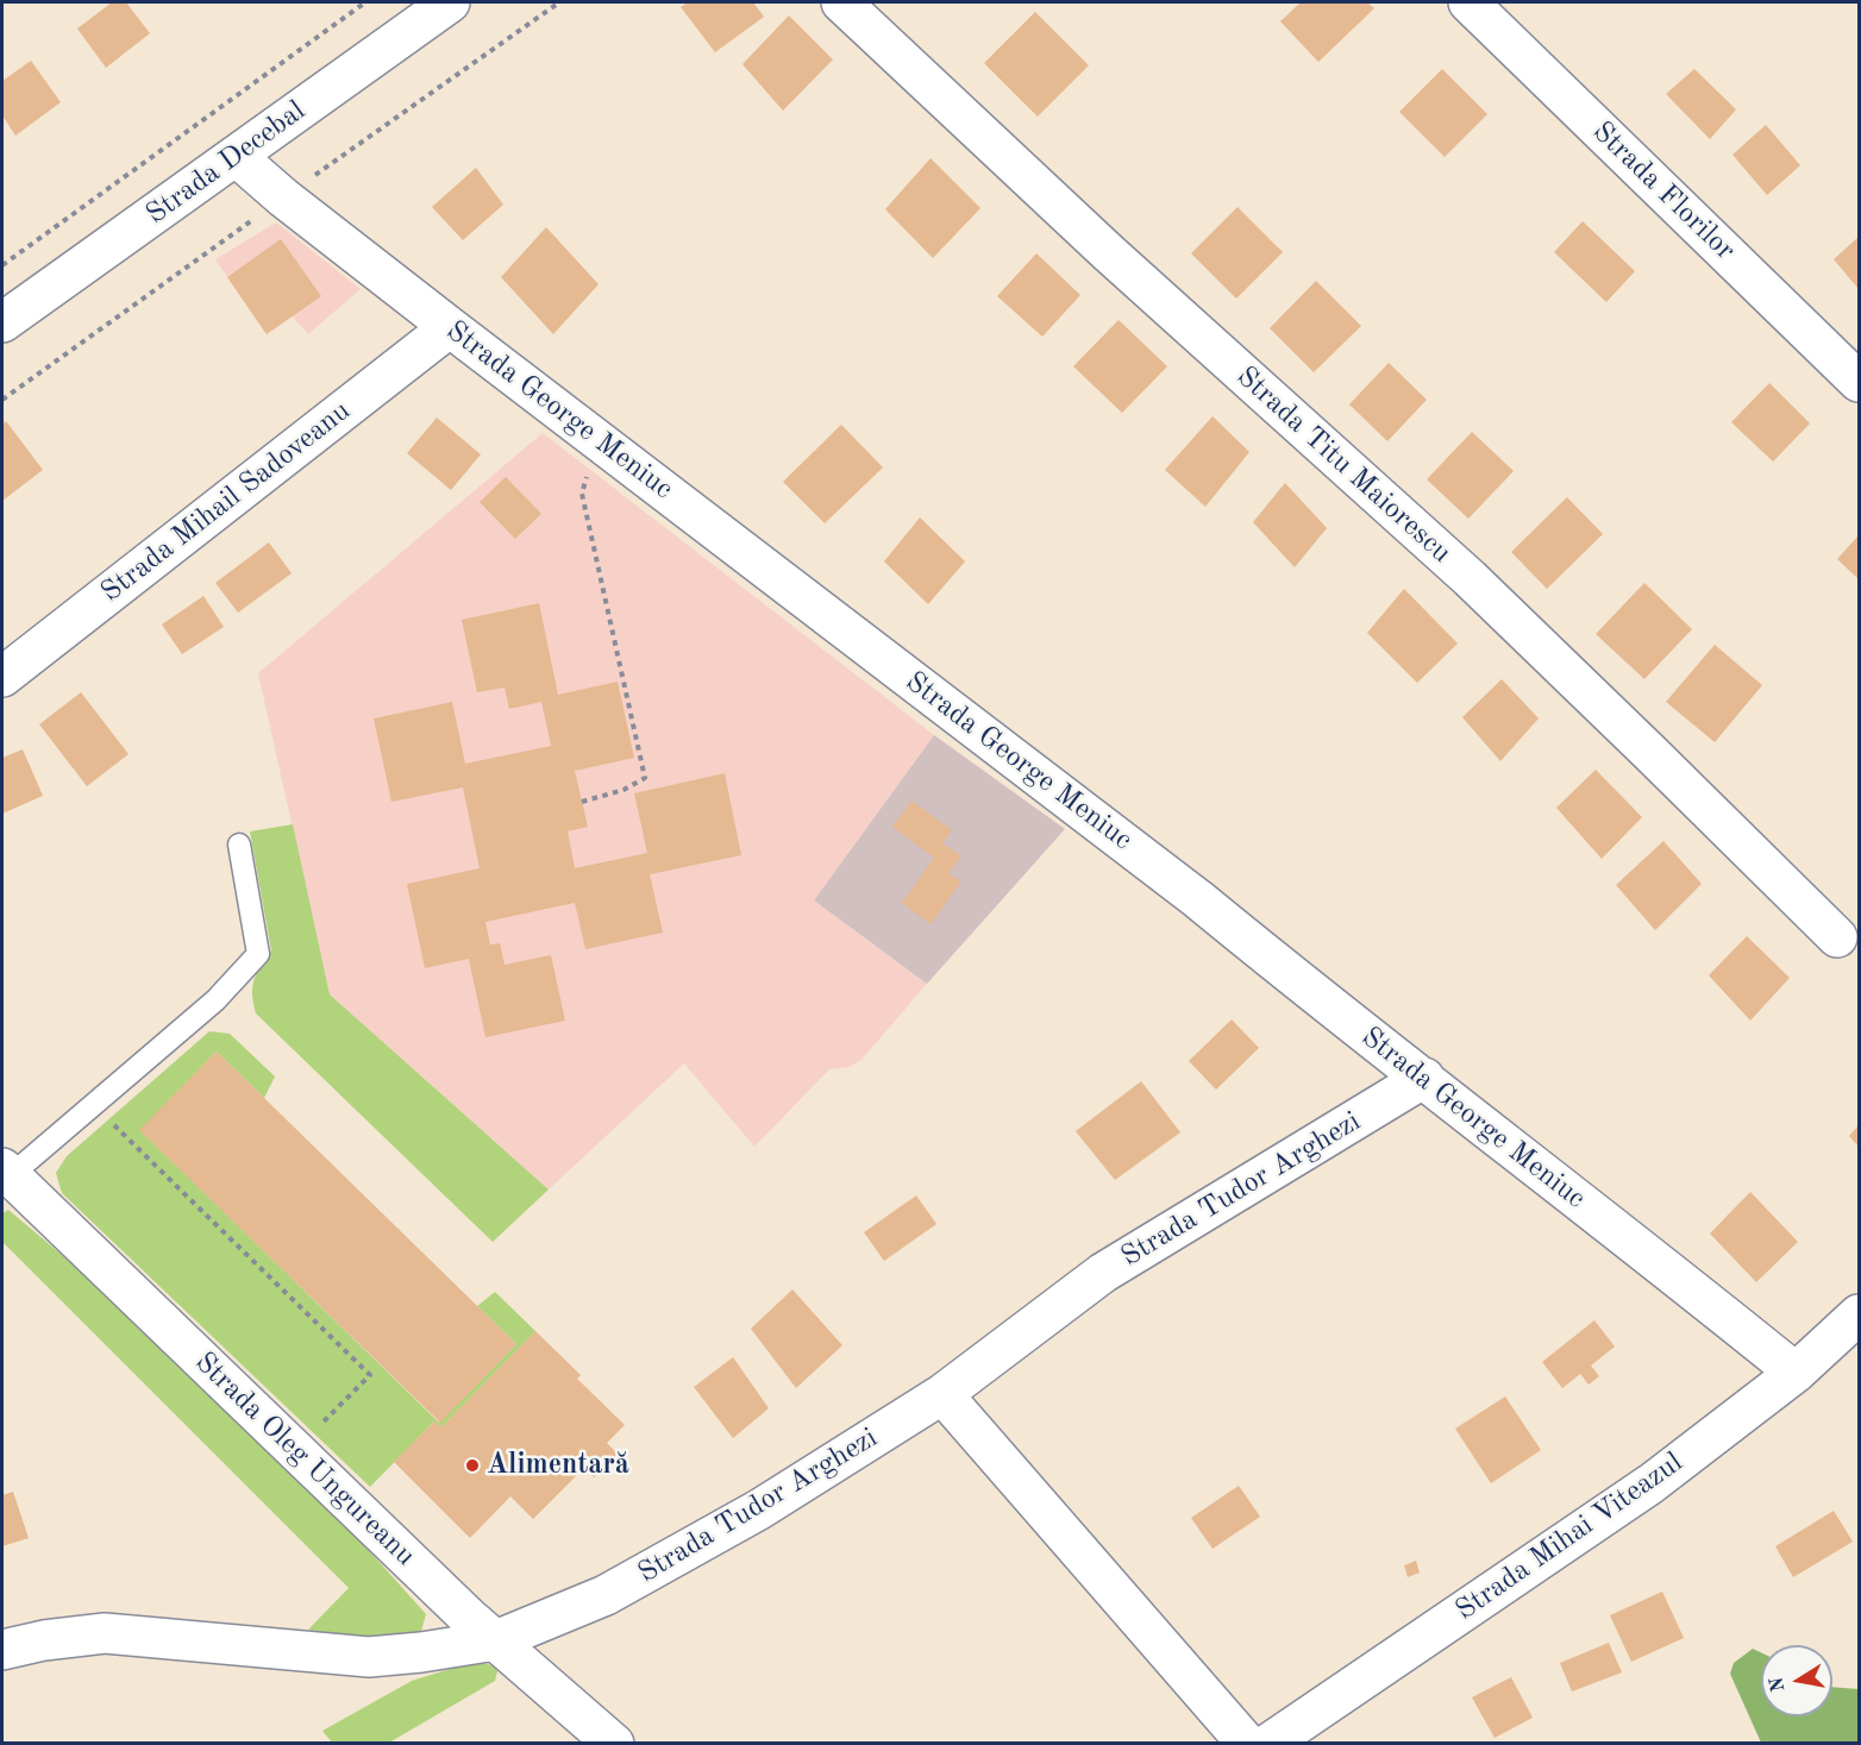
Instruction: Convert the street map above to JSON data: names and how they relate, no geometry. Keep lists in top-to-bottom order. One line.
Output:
{"streets":{"street":["Strada Decebal","Strada Florilor","Strada George Meniuc","Strada Titu Maiorescu","Strada Mihail Sadoveanu","Strada Tudor Arghezi","Strada Oleg Ungureanu","Strada Mihai Viteazul"]},"crossings":[["Strada Decebal","Strada George Meniuc"],["Strada George Meniuc","Strada Mihail Sadoveanu"],["Strada George Meniuc","Strada Tudor Arghezi"],["Strada George Meniuc","Strada Mihai Viteazul"],["Strada Tudor Arghezi","Strada Oleg Ungureanu"]],"places":["Alimentară"],"north":"left"}
